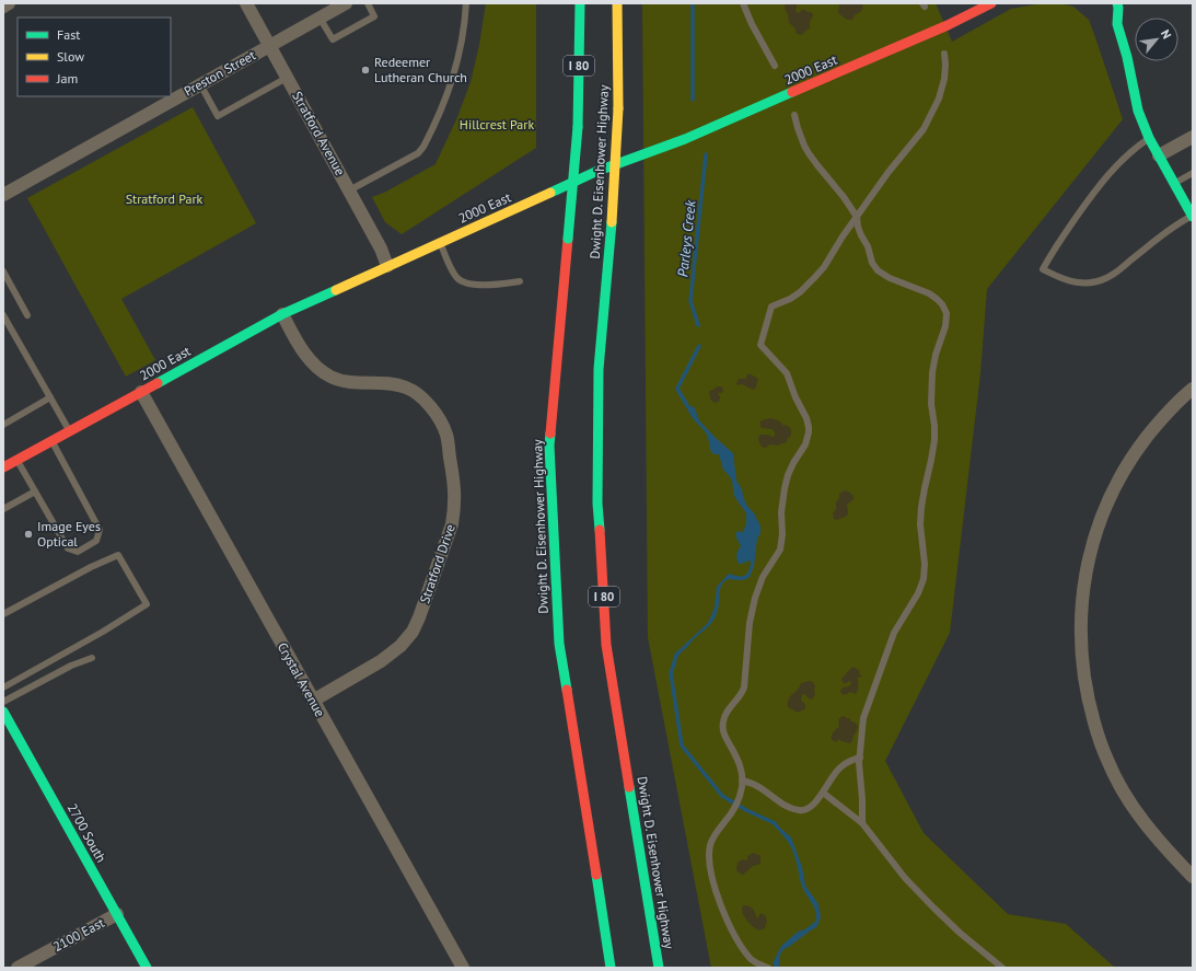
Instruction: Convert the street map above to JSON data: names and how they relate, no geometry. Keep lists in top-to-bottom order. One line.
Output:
{"streets":{"main road":["I 80","2000 East","Dwight D. Eisenhower Highway","2700 South"],"street":["Preston Street","Stratford Avenue","Stratford Drive","Crystal Avenue","2100 East"]},"crossings":[["2000 East","Stratford Avenue"],["2000 East","Stratford Drive"],["2000 East","Crystal Avenue"],["Preston Street","Stratford Avenue"],["Stratford Drive","Crystal Avenue"],["2700 South","2100 East"]],"water":["Parleys Creek"],"parks":["Hillcrest Park","Stratford Park"],"places":["Redeemer Lutheran Church","Image Eyes Optical"],"legend":["Fast","Slow","Jam"],"north":"top right"}
